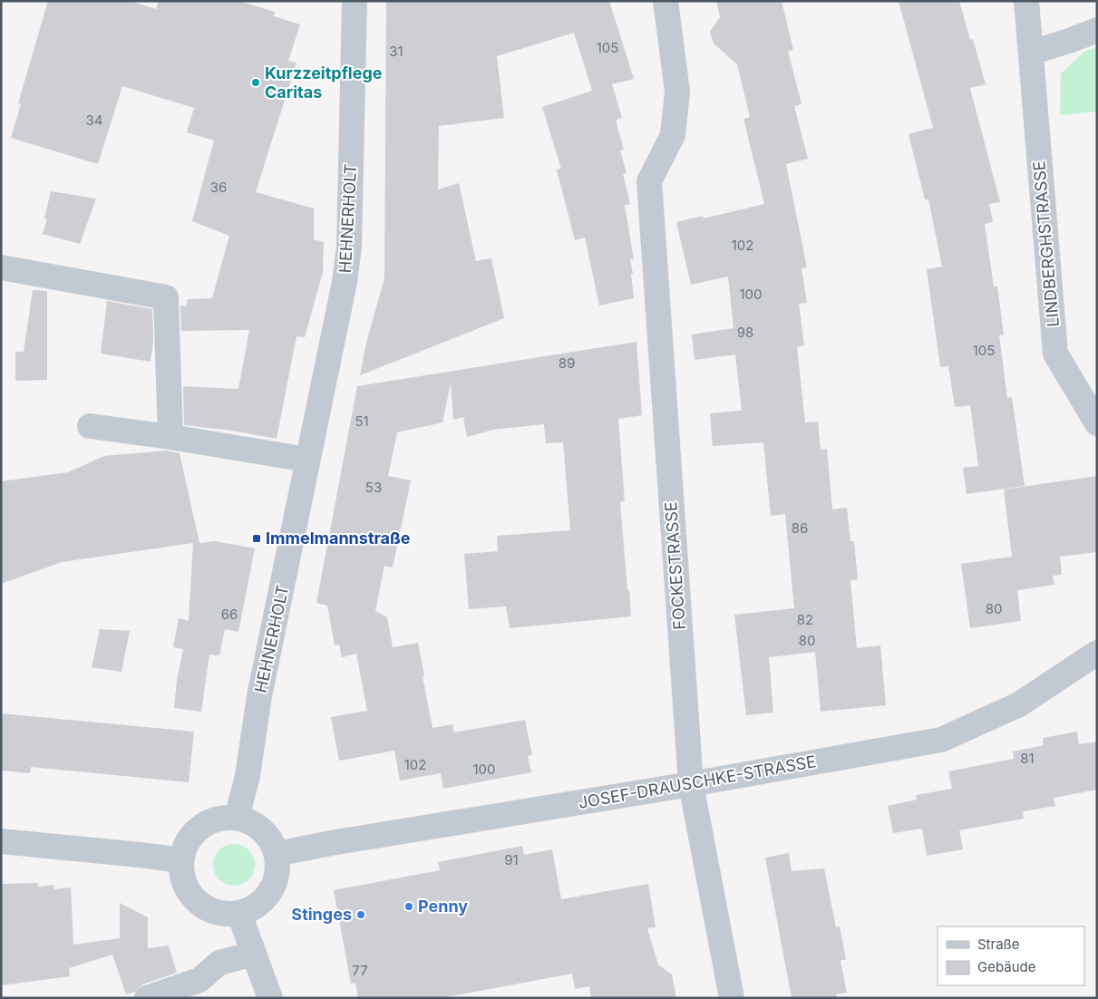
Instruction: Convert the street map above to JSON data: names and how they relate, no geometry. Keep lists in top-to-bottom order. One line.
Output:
{"streets":{"street":["HEHNERHOLT","LINDBERGHSTRASSE","FOCKESTRASSE","JOSEF-DRAUSCHKE-STRASSE"]},"crossings":[["HEHNERHOLT","JOSEF-DRAUSCHKE-STRASSE"],["FOCKESTRASSE","JOSEF-DRAUSCHKE-STRASSE"]],"places":{"other":["Kurzzeitpflege Caritas","Penny","Stinges"],"transit":["Immelmannstraße"]},"house_numbers":["105","31","34","36","102","100","98","105","89","51","53","86","80","66","82","80","81","102","100","91","77"],"legend":["Straße","Gebäude"]}
